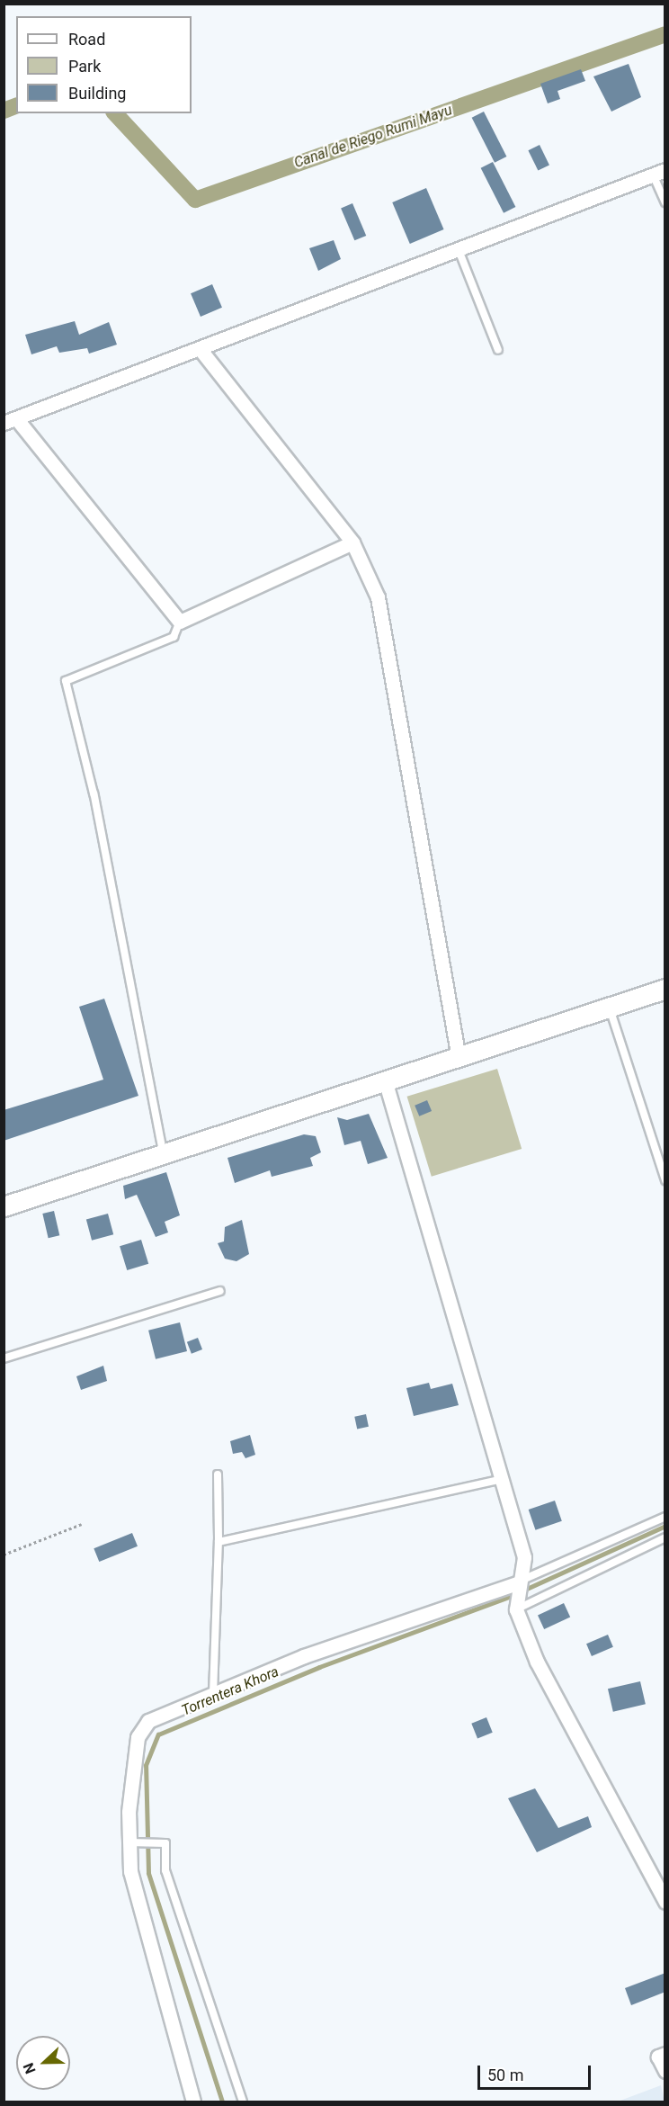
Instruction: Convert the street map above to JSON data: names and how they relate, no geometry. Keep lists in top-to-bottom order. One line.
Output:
{"water":["Canal de Riego Rumi Mayu","Torrentera Khora"],"legend":["Road","Park","Building"],"scale_bar":"50 m","north":"left"}
